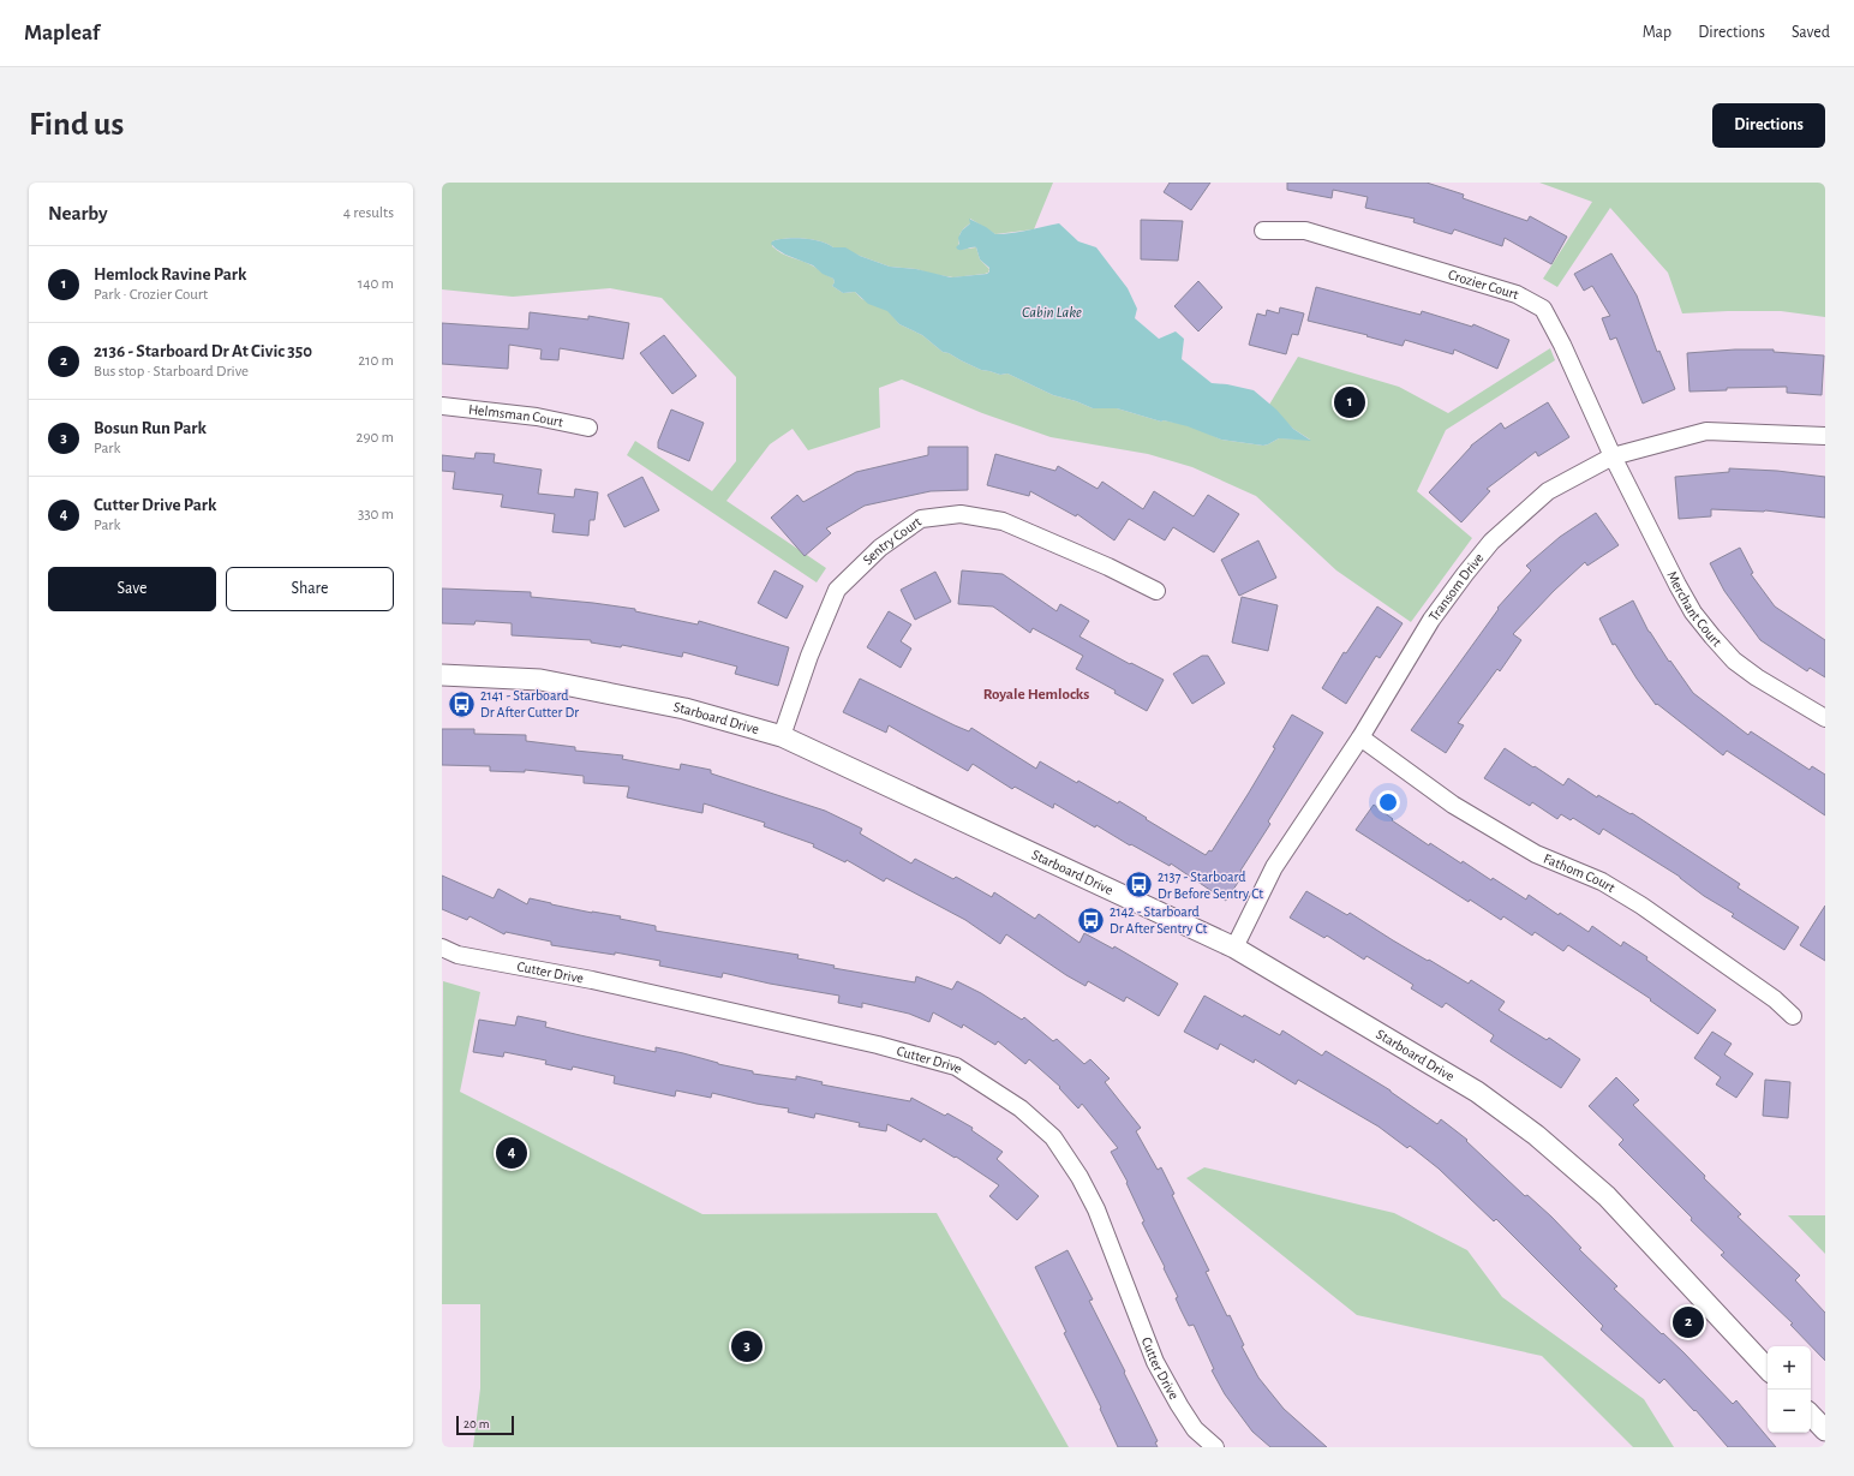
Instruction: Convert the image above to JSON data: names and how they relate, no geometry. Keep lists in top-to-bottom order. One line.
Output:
{"streets":{"street":["Crozier Court","Helmsman Court","Sentry Court","Transom Drive","Merchant Court","Starboard Drive","Fathom Court","Cutter Drive"]},"crossings":[["Crozier Court","Transom Drive"],["Crozier Court","Merchant Court"],["Sentry Court","Starboard Drive"],["Transom Drive","Merchant Court"],["Transom Drive","Starboard Drive"],["Transom Drive","Fathom Court"]],"districts":["Royale Hemlocks"],"water":["Cabin Lake"],"places":{"bus stop":["2141 - Starboard Dr After Cutter Dr","2137 - Starboard Dr Before Sentry Ct","2142 - Starboard Dr After Sentry Ct"]},"scale_bar":"20 m","page":{"header":"Mapleaf","nav":["Map","Directions","Saved"],"buttons":["Directions",["Save","Share"]],"title":"Find us","heading":["Nearby","4 results"],"list":[{"mark":"1","name":"Hemlock Ravine Park","note":"Park · Crozier Court","value":"140 m"},{"mark":"2","name":"2136 - Starboard Dr At Civic 350","note":"Bus stop · Starboard Drive","value":"210 m"},{"mark":"3","name":"Bosun Run Park","note":"Park","value":"290 m"},{"mark":"4","name":"Cutter Drive Park","note":"Park","value":"330 m"}],"pins":["1","4","2","3"],"map_buttons":["+","−"],"scale":"20 m"}}
